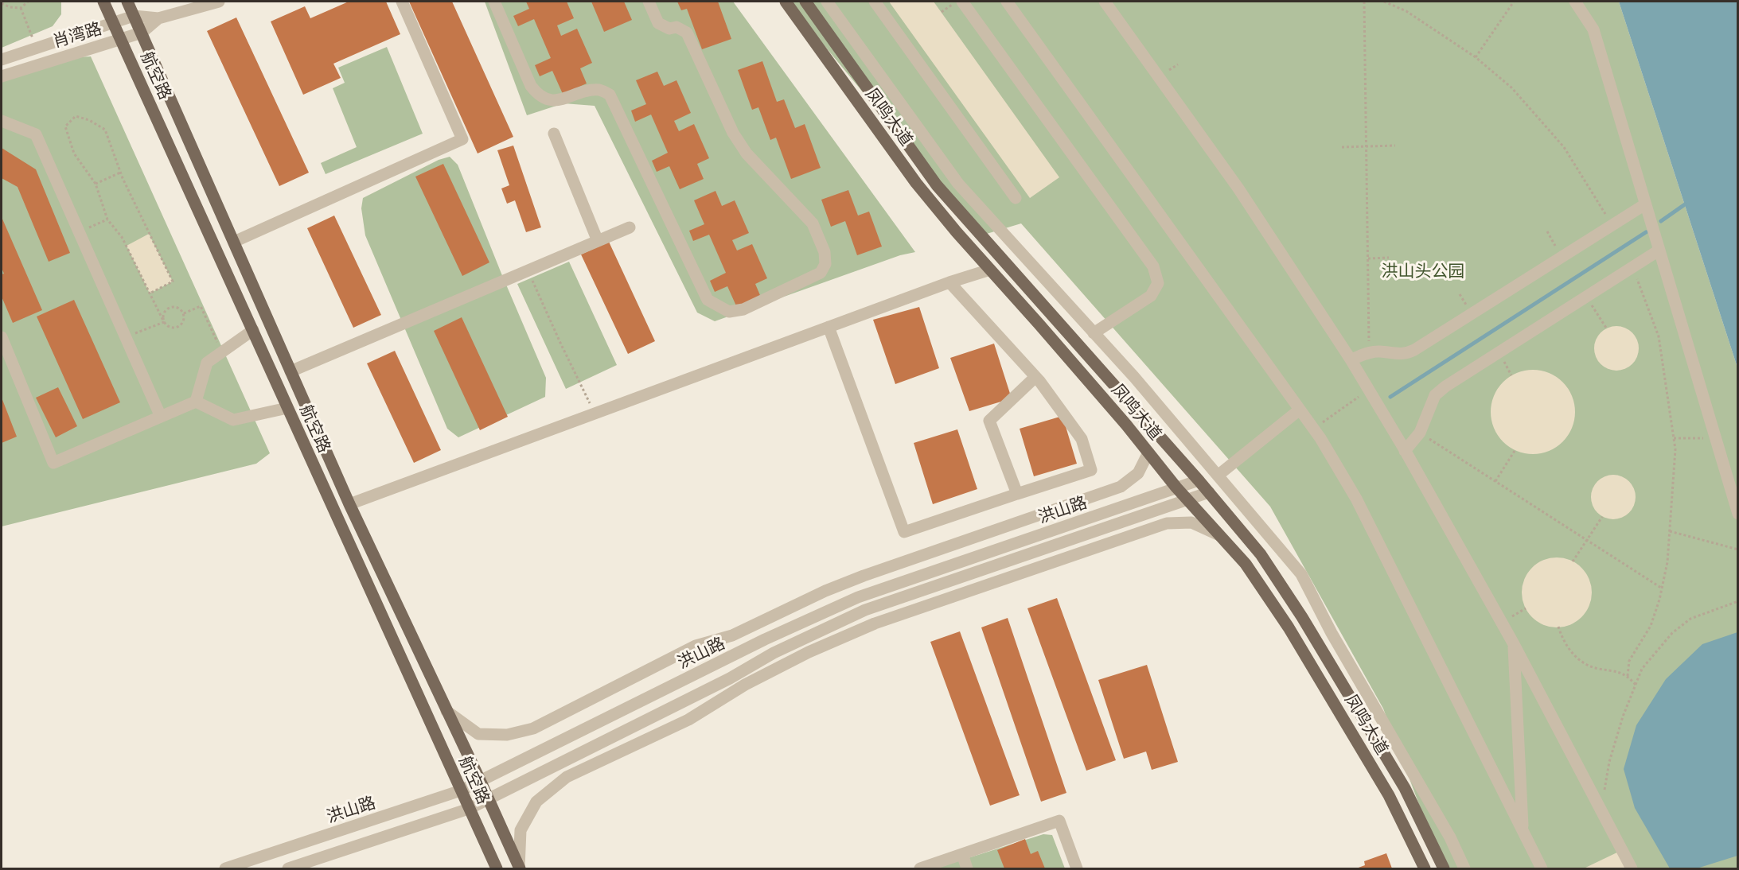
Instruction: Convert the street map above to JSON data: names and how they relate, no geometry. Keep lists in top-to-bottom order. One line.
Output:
{"streets":{"main road":["航空路","凤鸣大道"],"street":["肖湾路","洪山路"]},"crossings":[["肖湾路","航空路"],["航空路","洪山路"],["凤鸣大道","洪山路"]],"parks":["洪山头公园"]}
